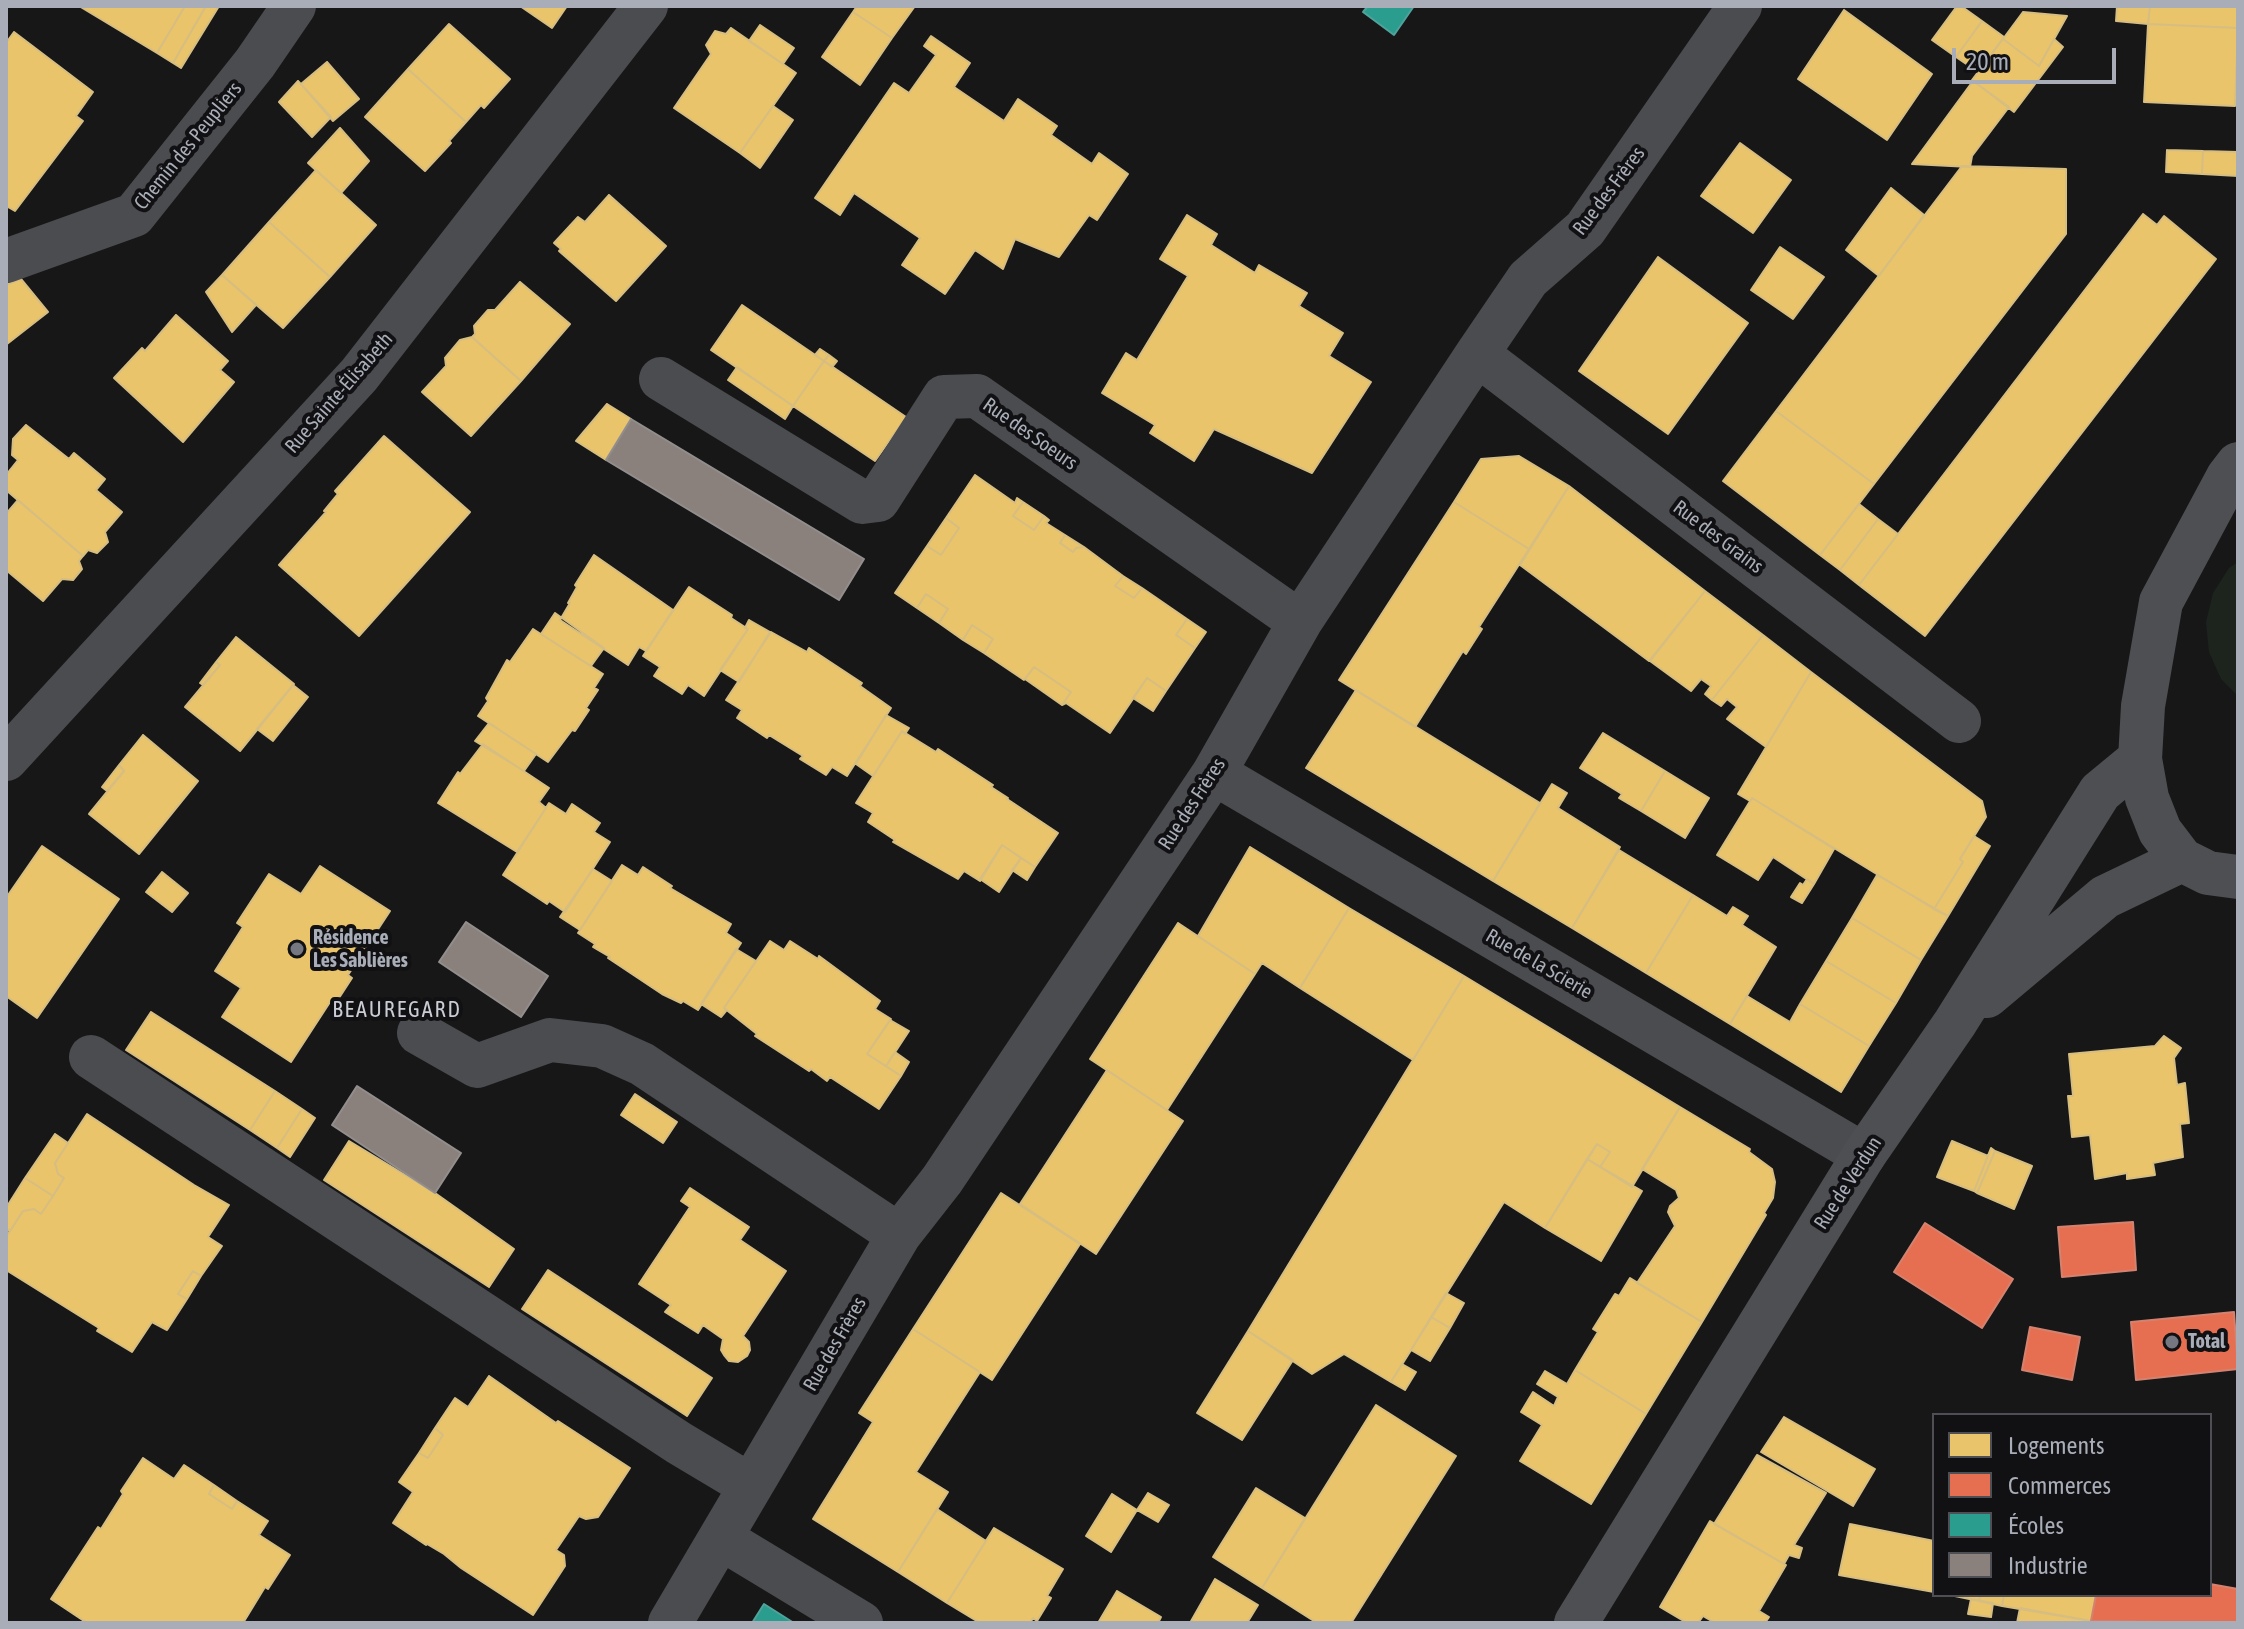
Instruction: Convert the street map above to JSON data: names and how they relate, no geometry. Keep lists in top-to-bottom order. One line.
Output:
{"streets":{"main road":["Rue de Verdun"],"street":["Chemin des Peupliers","Rue des Frères","Rue Sainte-Élisabeth","Rue des Soeurs","Rue des Grains","Rue de la Scierie"]},"crossings":[["Rue des Frères","Rue des Soeurs"],["Rue des Frères","Rue des Grains"],["Rue des Frères","Rue de la Scierie"],["Rue de la Scierie","Rue de Verdun"]],"districts":["BEAUREGARD"],"places":["Résidence Les Sablières","Total"],"legend":["Logements","Commerces","Écoles","Industrie"],"scale_bar":"20 m"}
